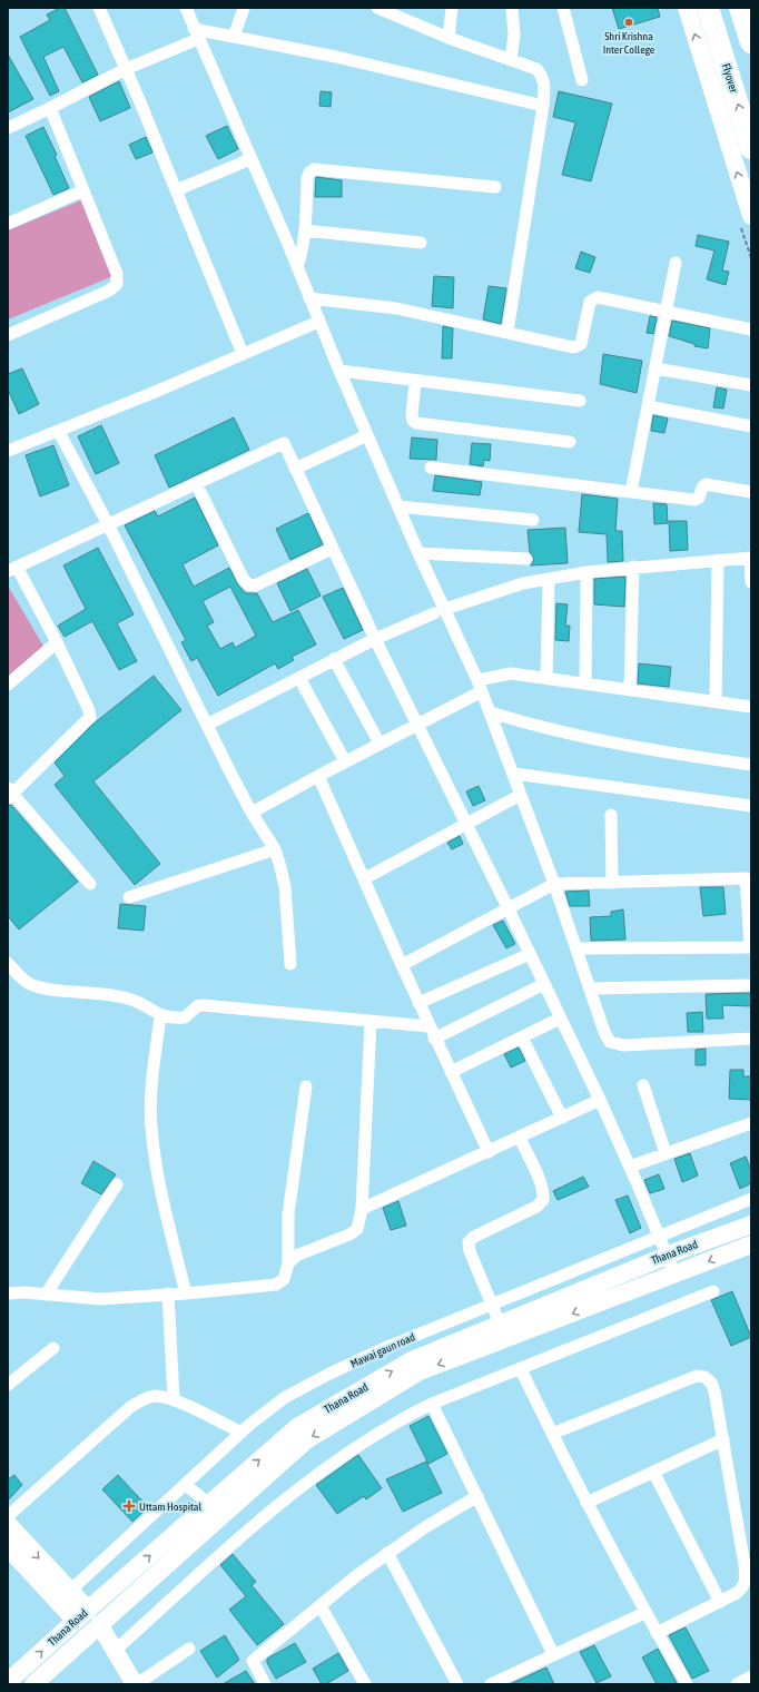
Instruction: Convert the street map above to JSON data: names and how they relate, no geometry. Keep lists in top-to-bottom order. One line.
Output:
{"streets":{"highway":["Flyover"],"street":["Thana Road","Mawai gaun road"]},"one_way":["Flyover"],"places":{"other":["Shri Krishna Inter College"],"health":["Uttam Hospital"]}}
